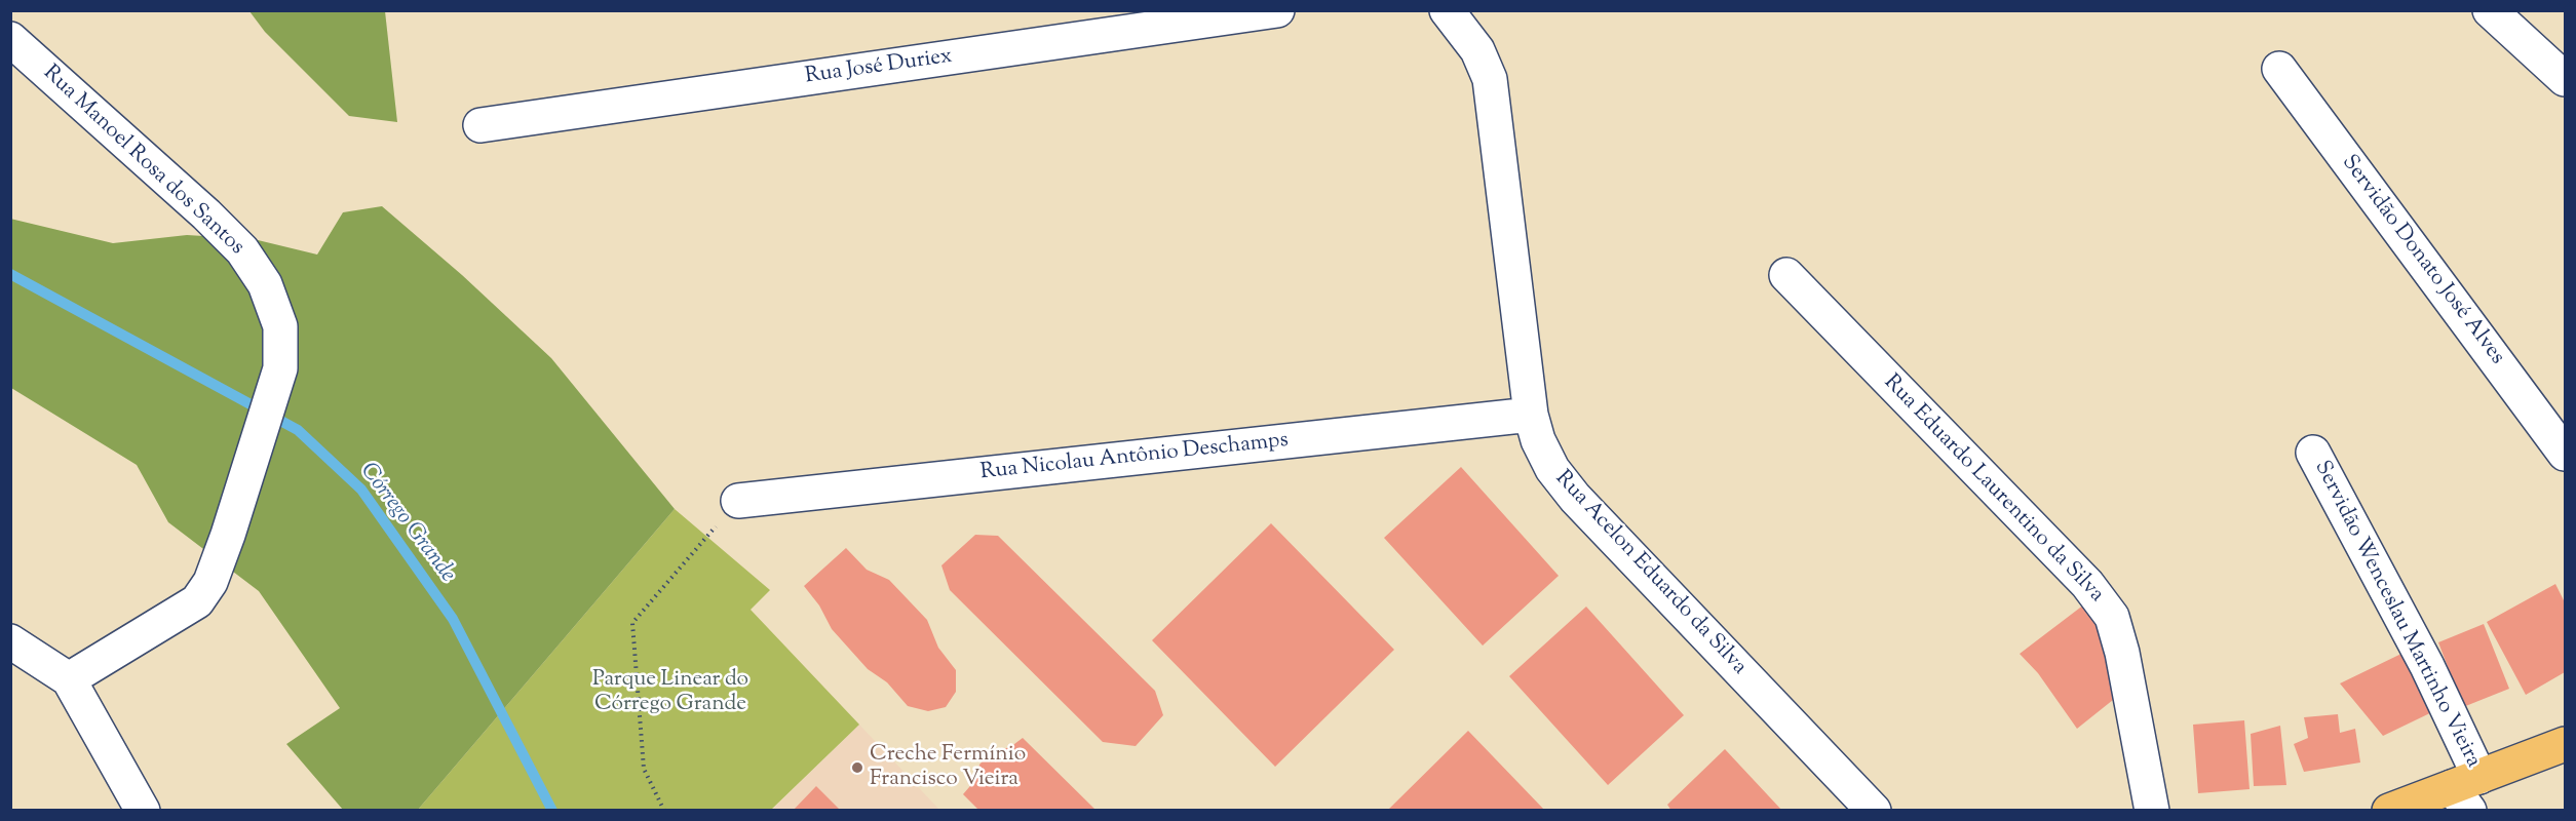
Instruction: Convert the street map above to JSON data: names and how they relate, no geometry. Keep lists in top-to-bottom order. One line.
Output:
{"streets":{"street":["Rua José Duriex","Rua Manoel Rosa dos Santos","Servidão Donato José Alves","Rua Nicolau Antônio Deschamps","Rua Eduardo Laurentino da Silva","Rua Acelon Eduardo da Silva","Servidão Wenceslau Martinho Vieira"]},"crossings":[["Rua Nicolau Antônio Deschamps","Rua Acelon Eduardo da Silva"]],"water":["Córrego Grande"],"parks":["Parque Linear do Córrego Grande"],"places":["Creche Fermínio Francisco Vieira"]}
